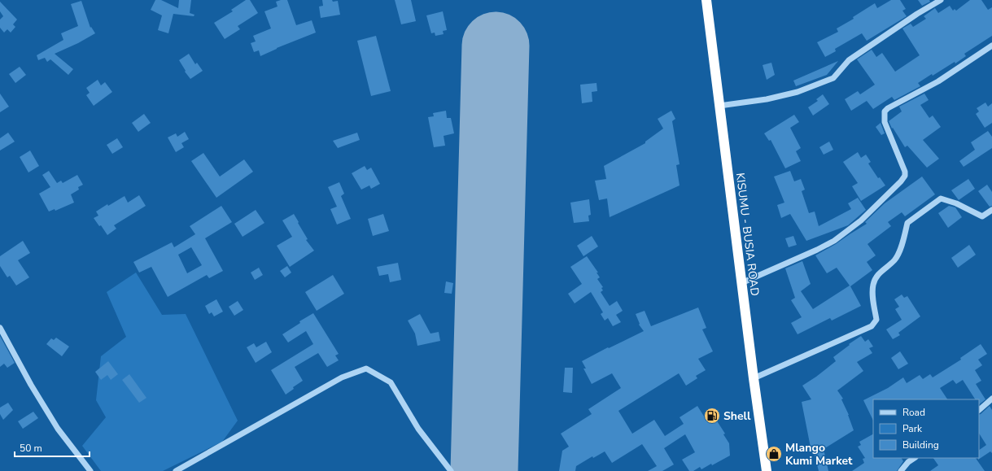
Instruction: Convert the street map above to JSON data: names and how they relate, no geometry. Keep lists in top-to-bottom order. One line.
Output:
{"streets":{"highway":["KISUMU - BUSIA ROAD"]},"places":{"fuel station":["Shell"],"shop":["Mlango Kumi Market"]},"legend":["Road","Park","Building"],"scale_bar":"50 m"}
